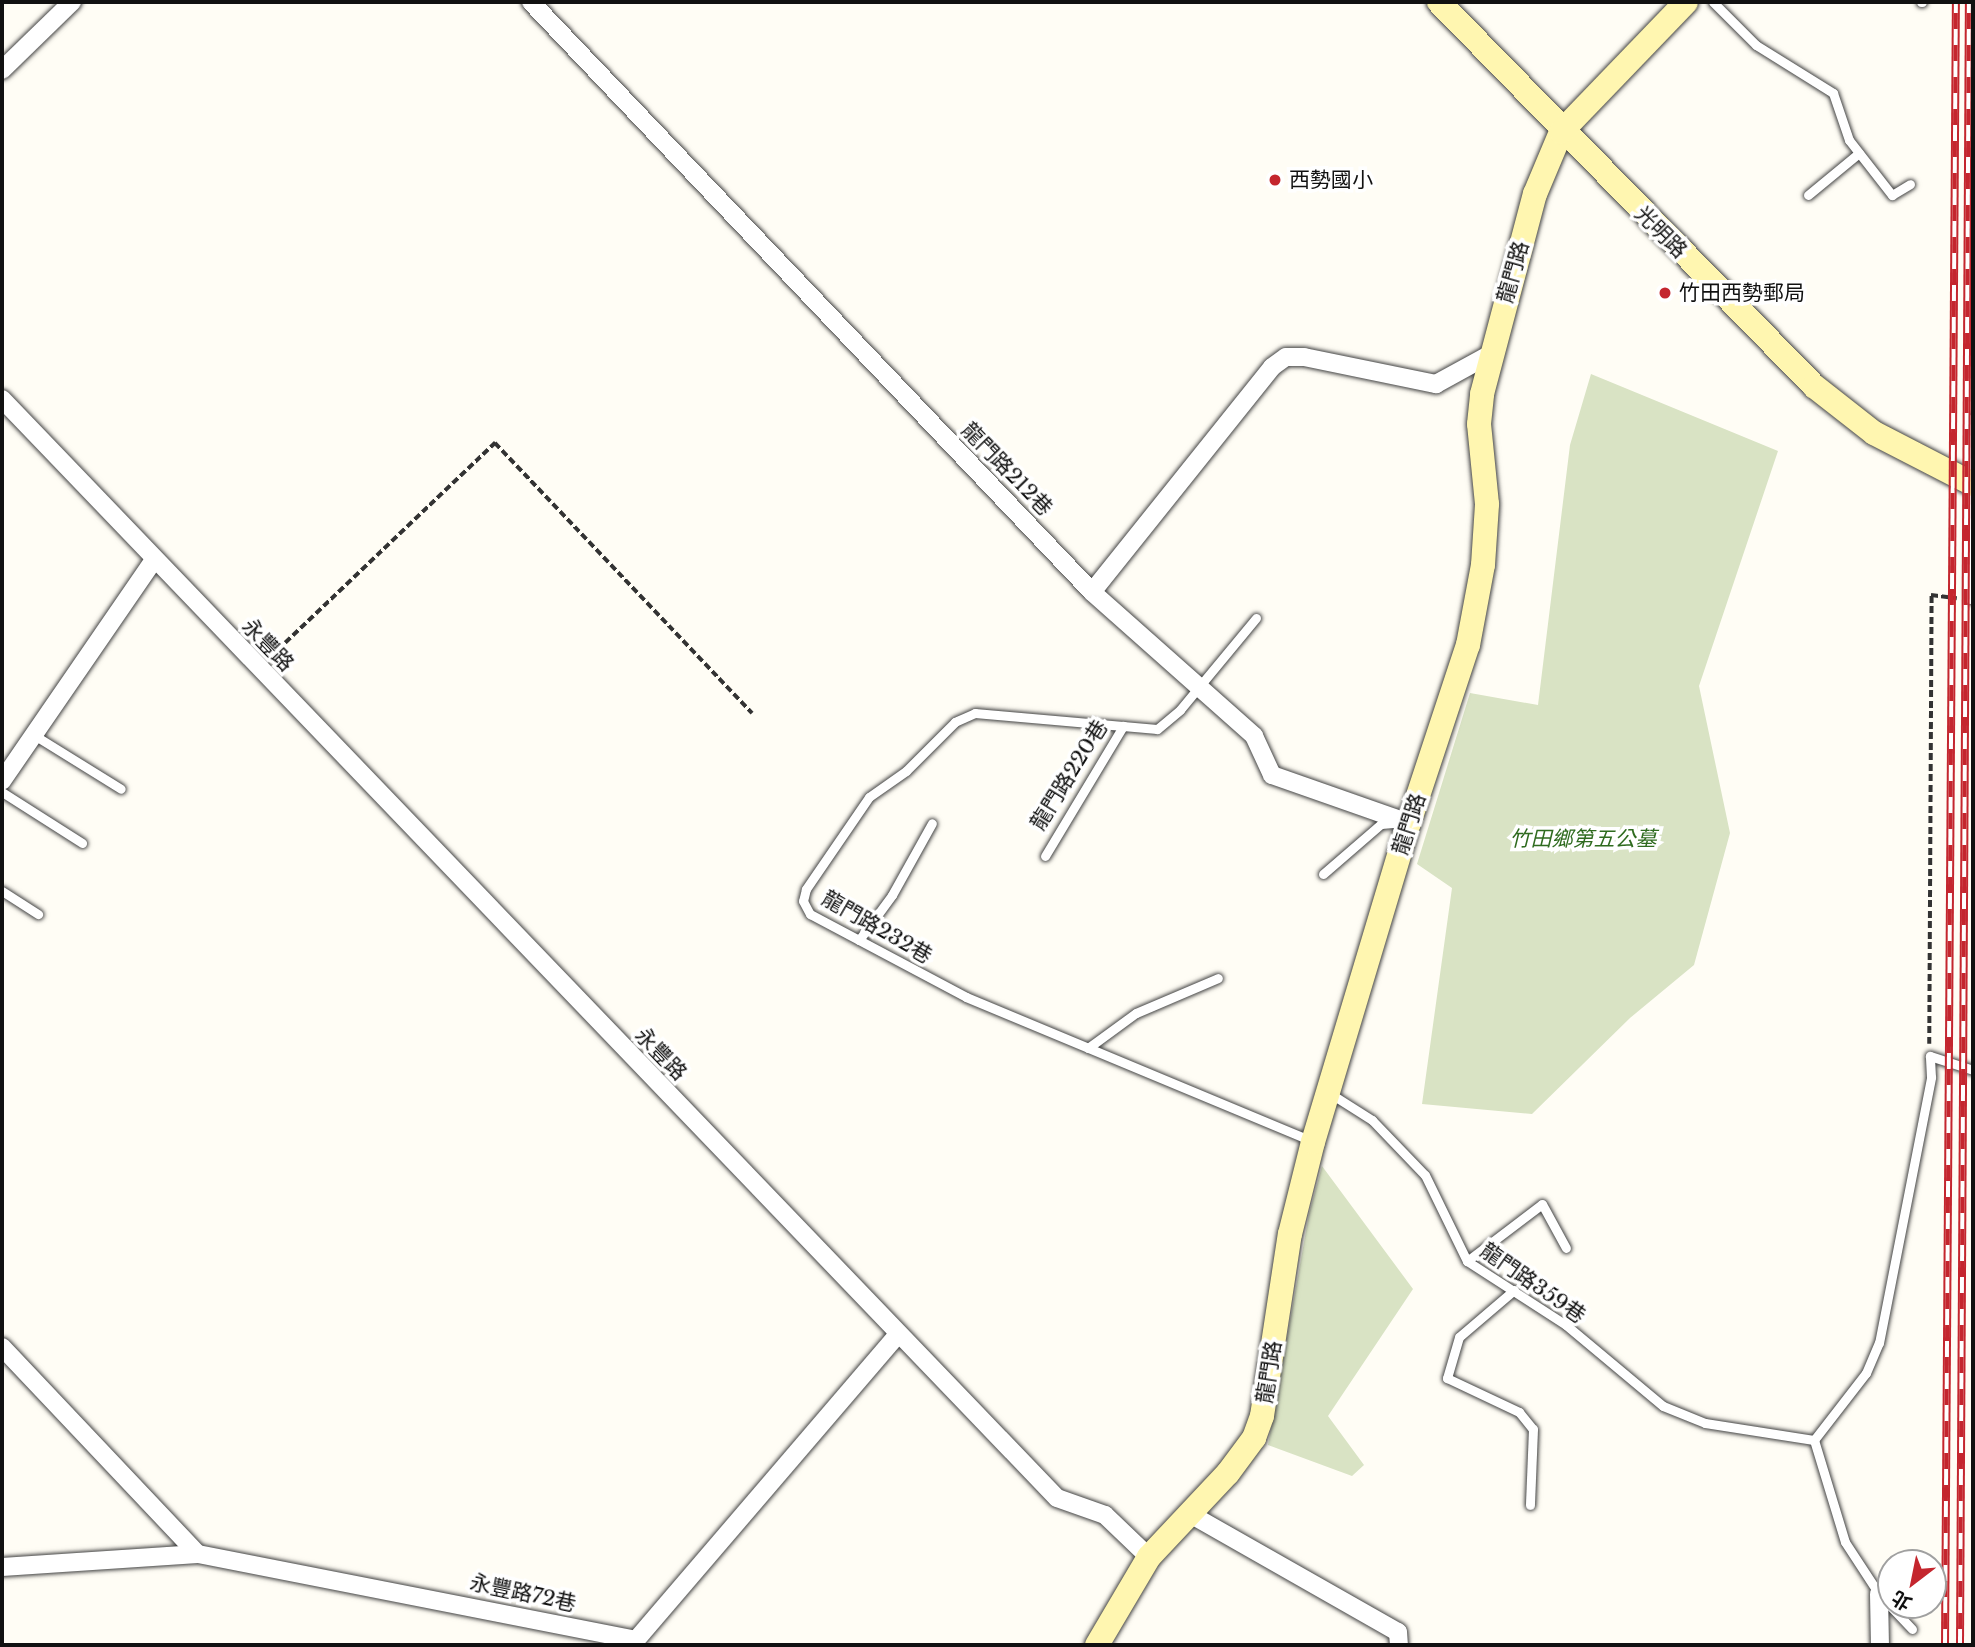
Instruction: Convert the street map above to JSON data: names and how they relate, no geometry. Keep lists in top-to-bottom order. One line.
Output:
{"streets":{"street":["光明路","龍門路","龍門路212巷","永豐路","永豐路72巷"],"lane":["龍門路220巷","龍門路232巷","龍門路359巷"]},"crossings":[["光明路","龍門路"],["龍門路","永豐路"],["龍門路","龍門路232巷"],["龍門路","龍門路359巷"],["永豐路","永豐路72巷"],["龍門路220巷","龍門路232巷"]],"parks":["竹田鄉第五公墓"],"places":["西勢國小","竹田西勢郵局"],"north":"bottom left"}
